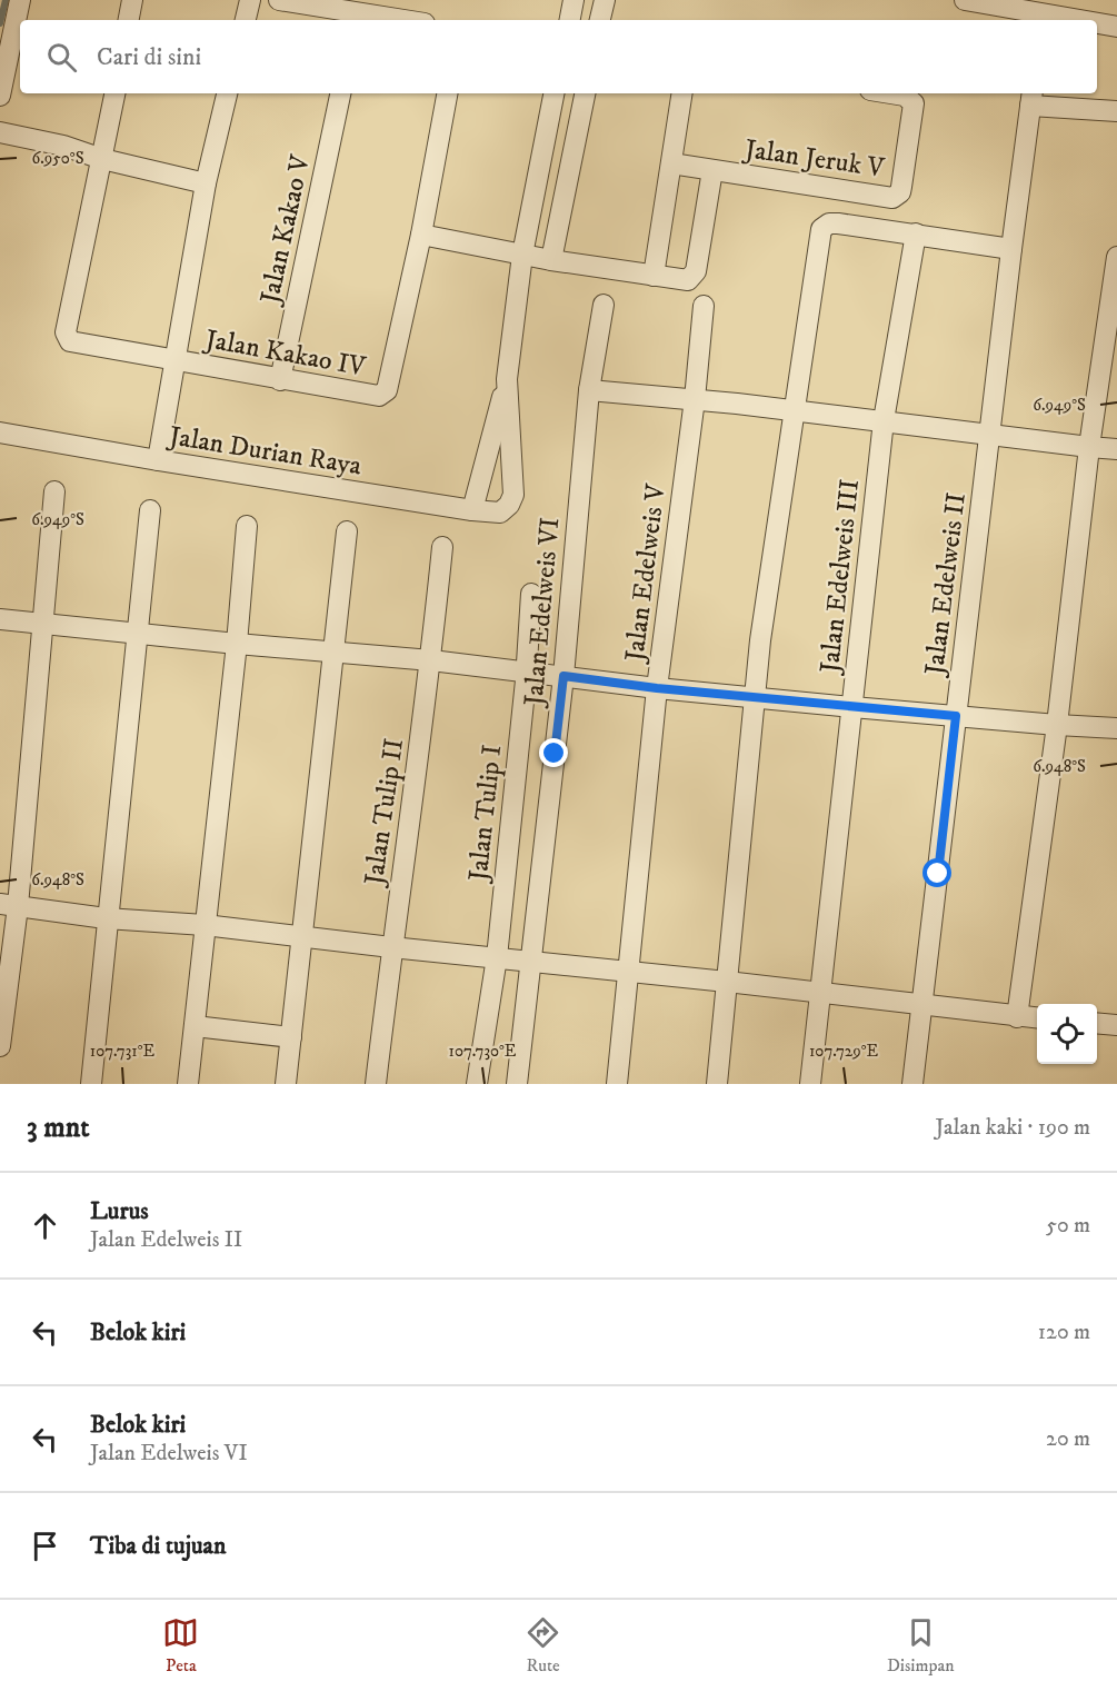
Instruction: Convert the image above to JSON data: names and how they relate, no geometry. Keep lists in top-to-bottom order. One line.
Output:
{"streets":{"street":["Jalan Jeruk V","Jalan Kakao V","Jalan Kakao IV","Jalan Durian Raya","Jalan Edelweis V","Jalan Edelweis III","Jalan Edelweis II","Jalan Edelweis VI","Jalan Tulip II","Jalan Tulip I"]},"crossings":[["Jalan Kakao V","Jalan Kakao IV"],["Jalan Edelweis VI","Jalan Tulip I"]],"page":{"search":"Cari di sini","heading":["3 mnt","Jalan kaki · 190 m"],"list":[["Lurus","Jalan Edelweis II","50 m"],["Belok kiri","120 m"],["Belok kiri","Jalan Edelweis VI","20 m"],"Tiba di tujuan"],"nav":["Peta","Rute","Disimpan"]},"coordinates":["6.950°S","6.949°S","6.948°S","107.731°E","107.730°E","107.729°E"]}
